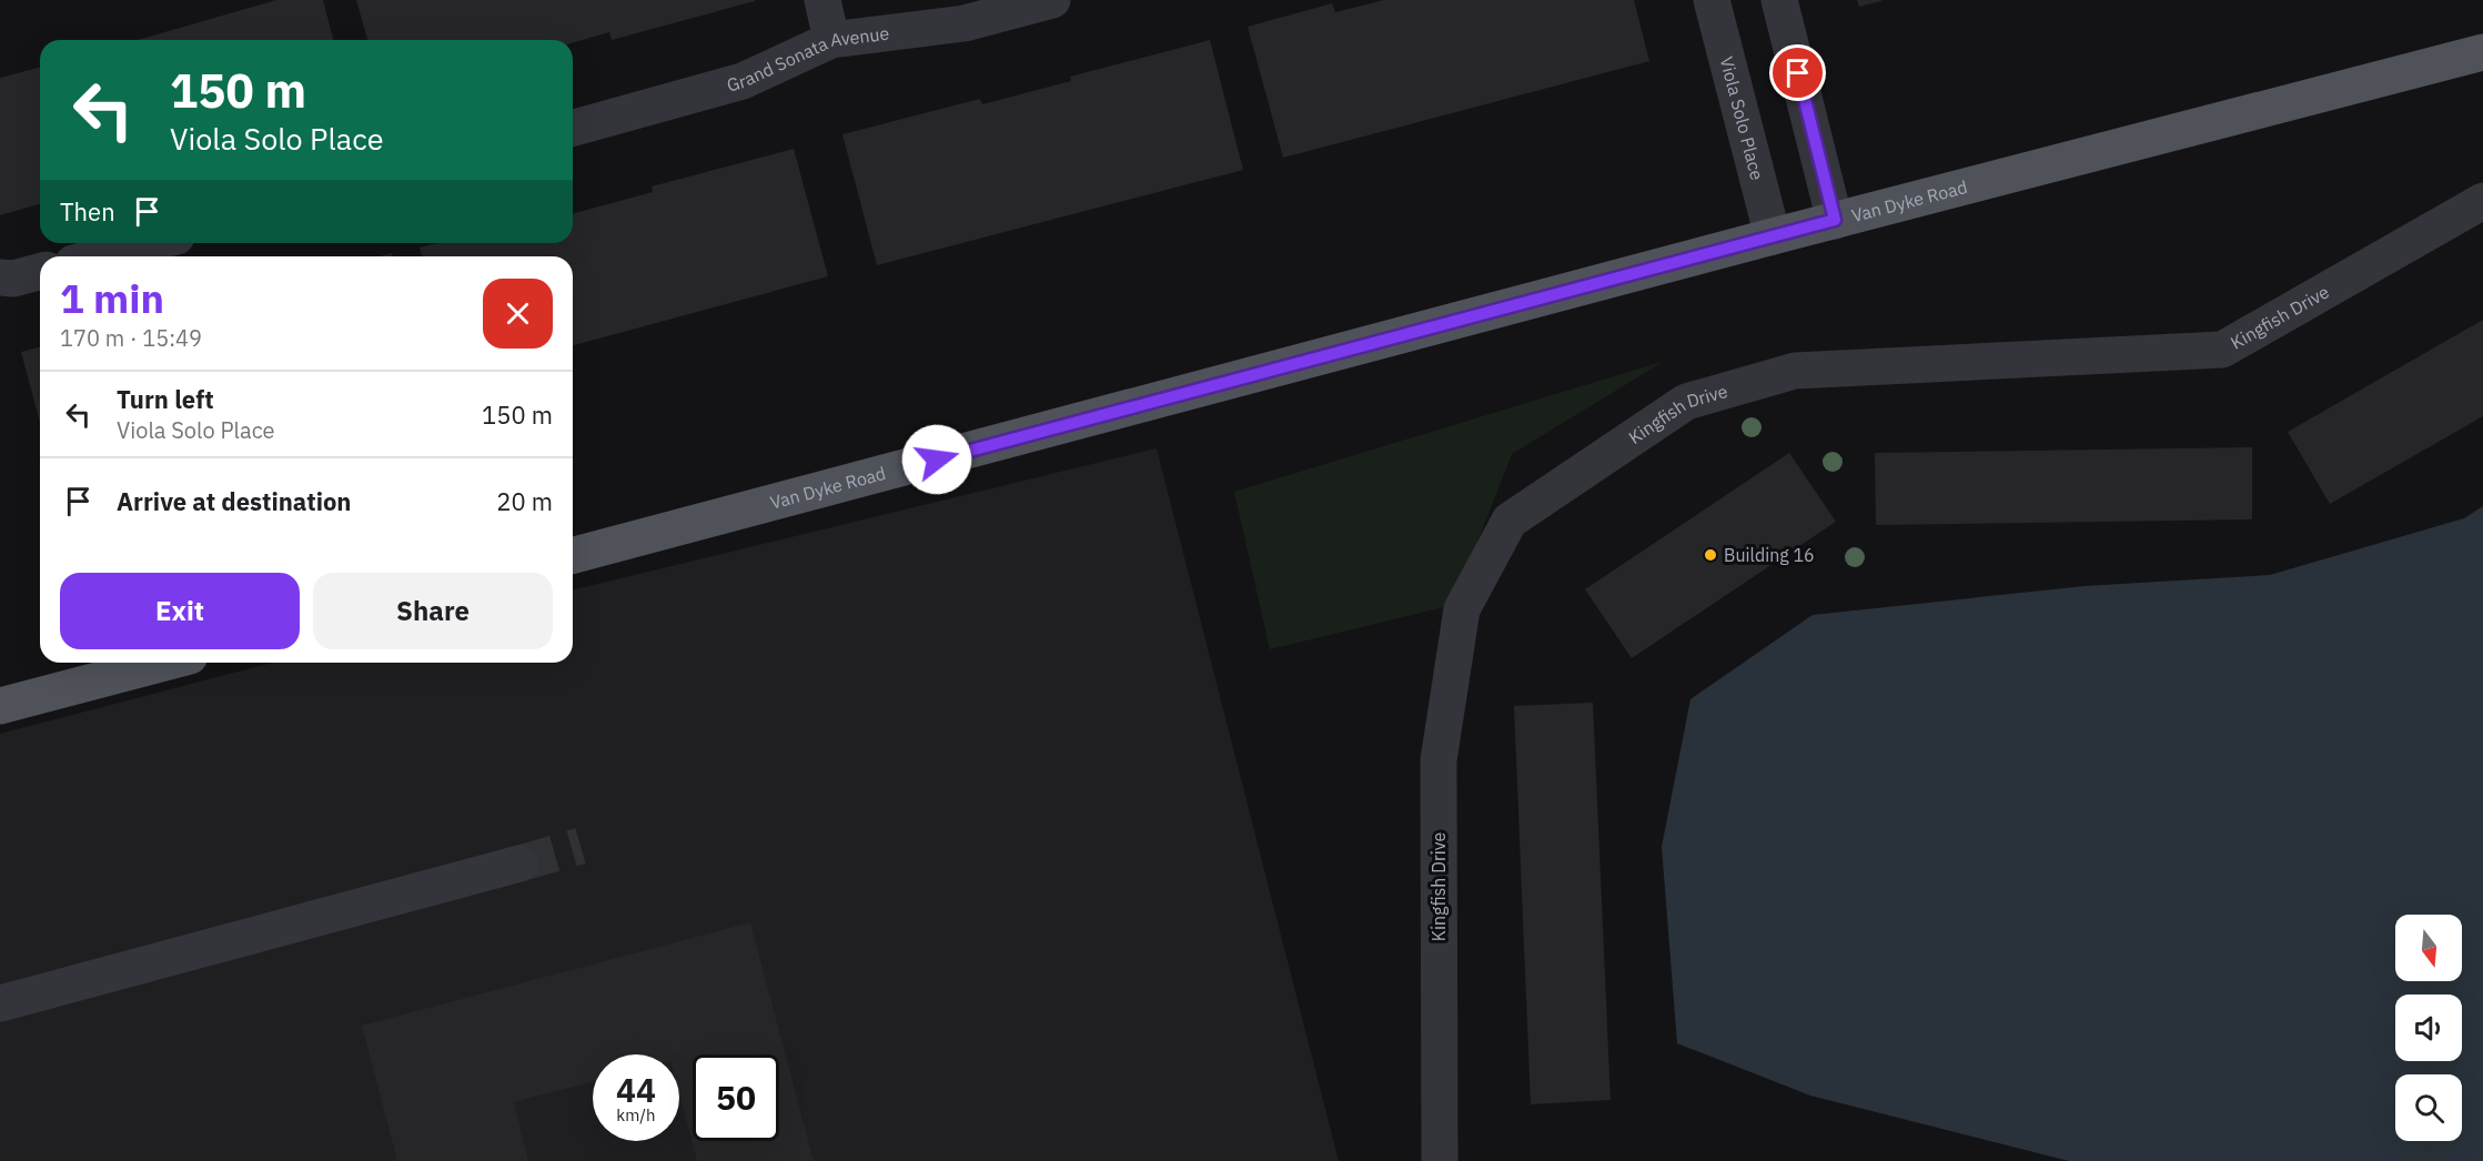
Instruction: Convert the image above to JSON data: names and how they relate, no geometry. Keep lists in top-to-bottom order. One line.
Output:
{"streets":{"main road":["Van Dyke Road"],"street":["Grand Sonata Avenue","Viola Solo Place","Kingfish Drive"]},"crossings":[["Viola Solo Place","Van Dyke Road"]],"places":["Building 16"],"north":"bottom","page":{"turn":["150 m","Viola Solo Place"],"then":"Then","heading":["1 min","170 m · 15:49"],"list":[{"name":"Turn left","note":"Viola Solo Place","value":"150 m"},{"name":"Arrive at destination","value":"20 m"}],"buttons":["Exit","Share"],"speed":"44 km/h","limit":"50"}}
